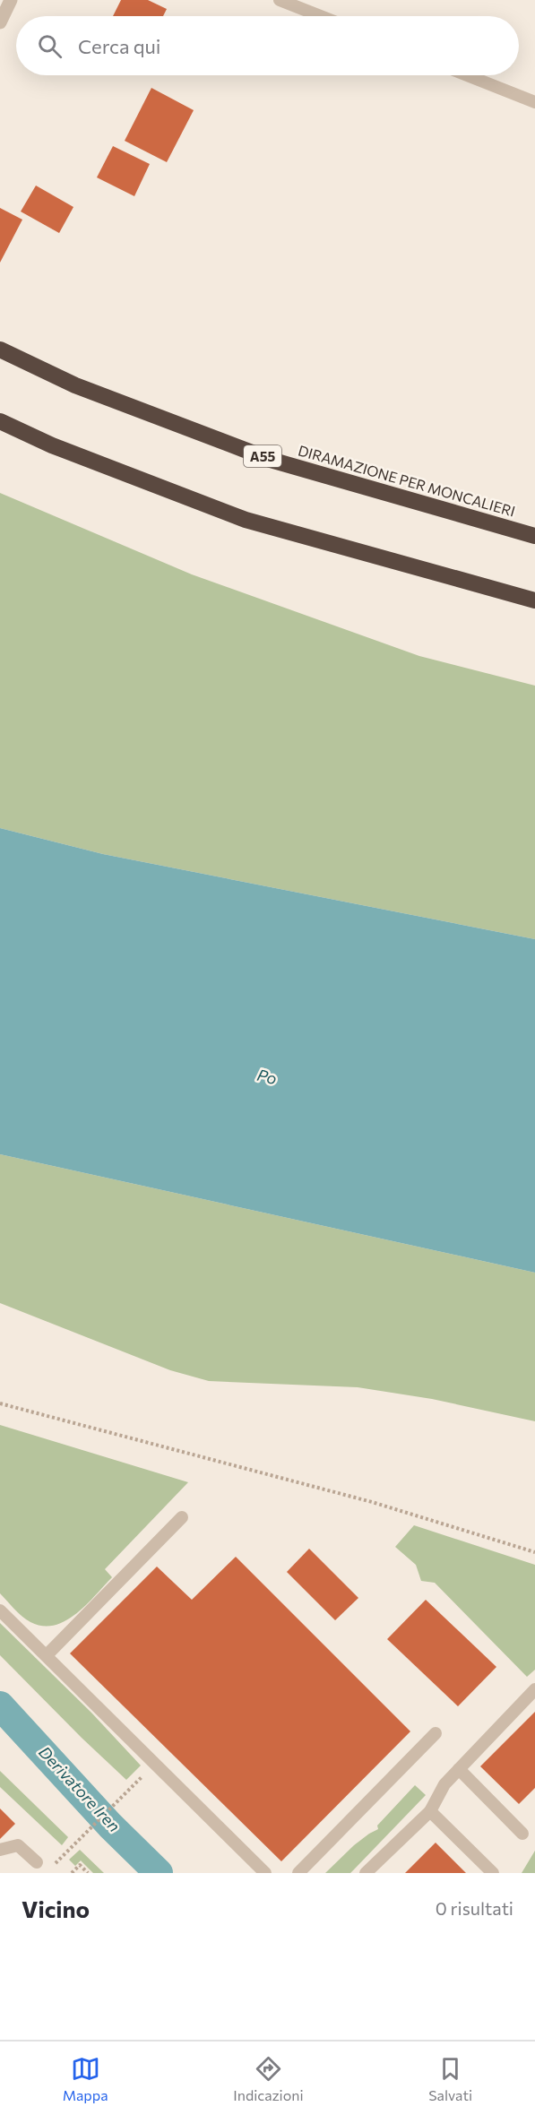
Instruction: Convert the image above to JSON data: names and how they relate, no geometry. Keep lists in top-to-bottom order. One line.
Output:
{"streets":{"highway":["A55","DIRAMAZIONE PER MONCALIERI"]},"water":["Po","Derivatore Iren"],"page":{"search":"Cerca qui","heading":["Vicino","0 risultati"],"nav":["Mappa","Indicazioni","Salvati"]}}
